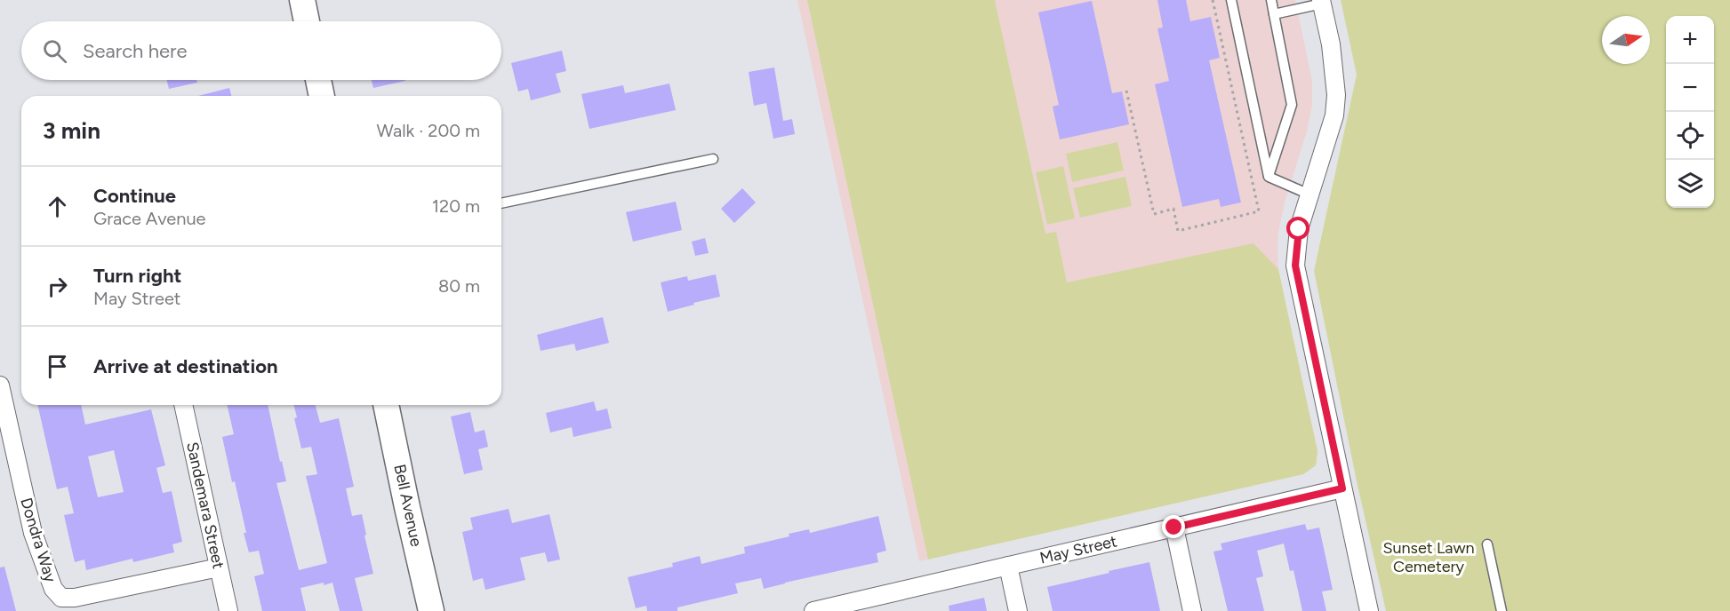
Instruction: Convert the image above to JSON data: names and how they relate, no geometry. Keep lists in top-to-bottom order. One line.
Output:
{"streets":{"main road":["Bell Avenue"],"street":["Sandemara Street","Dondra Way","May Street"]},"crossings":[["Sandemara Street","Dondra Way"]],"parks":["Sunset Lawn Cemetery"],"north":"right","page":{"map_buttons":["+","−"],"search":"Search here","heading":["3 min","Walk · 200 m"],"list":[["Continue","Grace Avenue","120 m"],["Turn right","May Street","80 m"],"Arrive at destination"]}}
